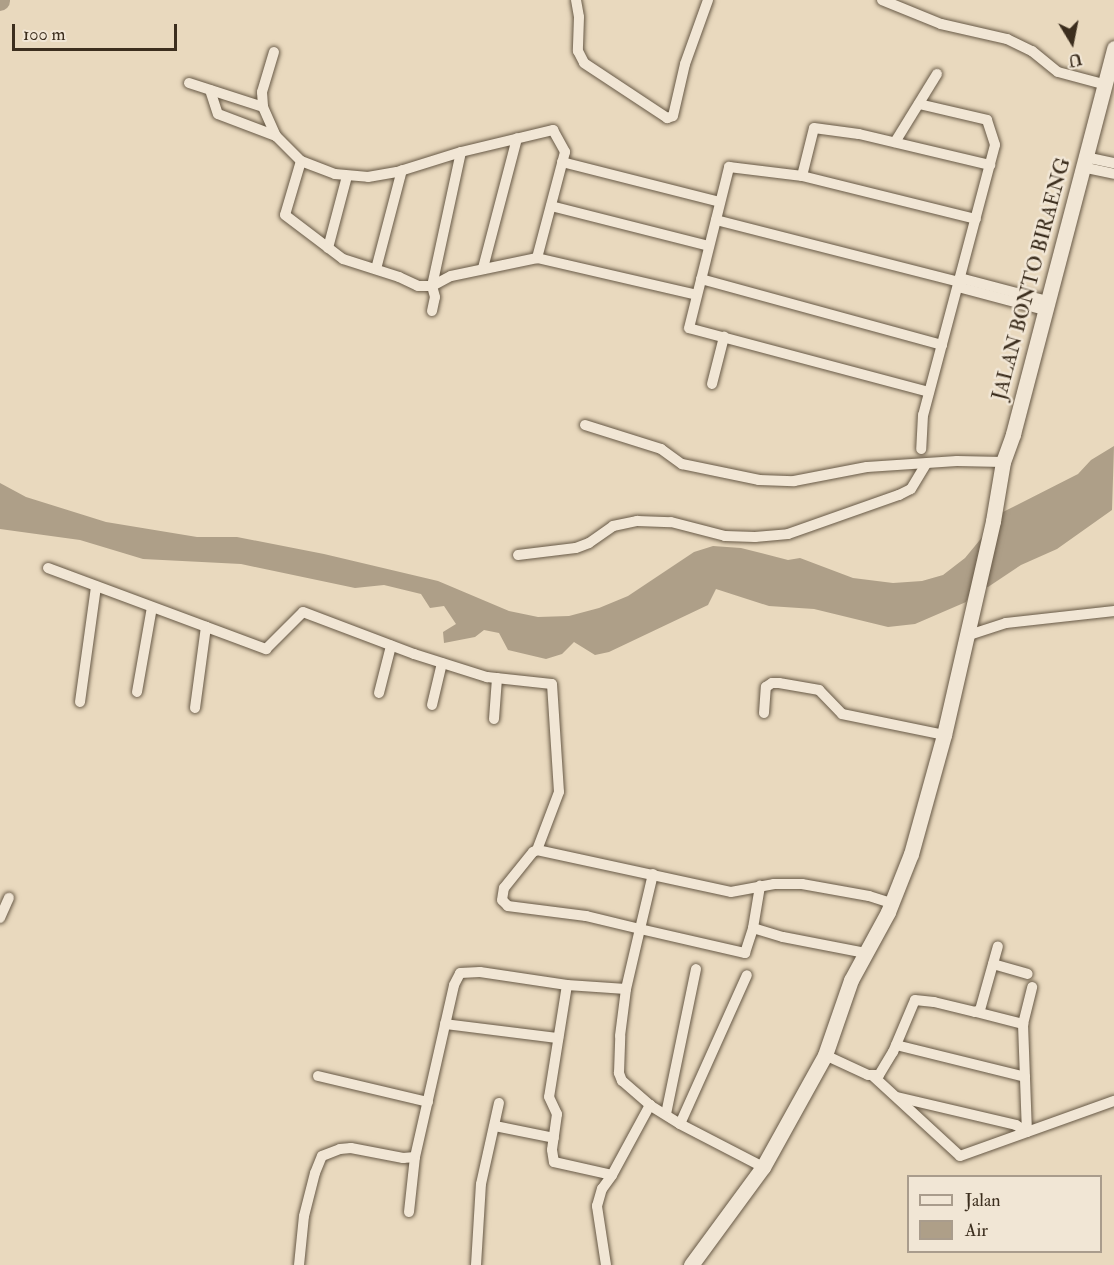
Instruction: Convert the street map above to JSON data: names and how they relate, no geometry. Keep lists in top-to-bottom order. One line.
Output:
{"streets":{"street":["JALAN BONTO BIRAENG"]},"legend":["Jalan","Air"],"scale_bar":"100 m","north":"bottom"}
